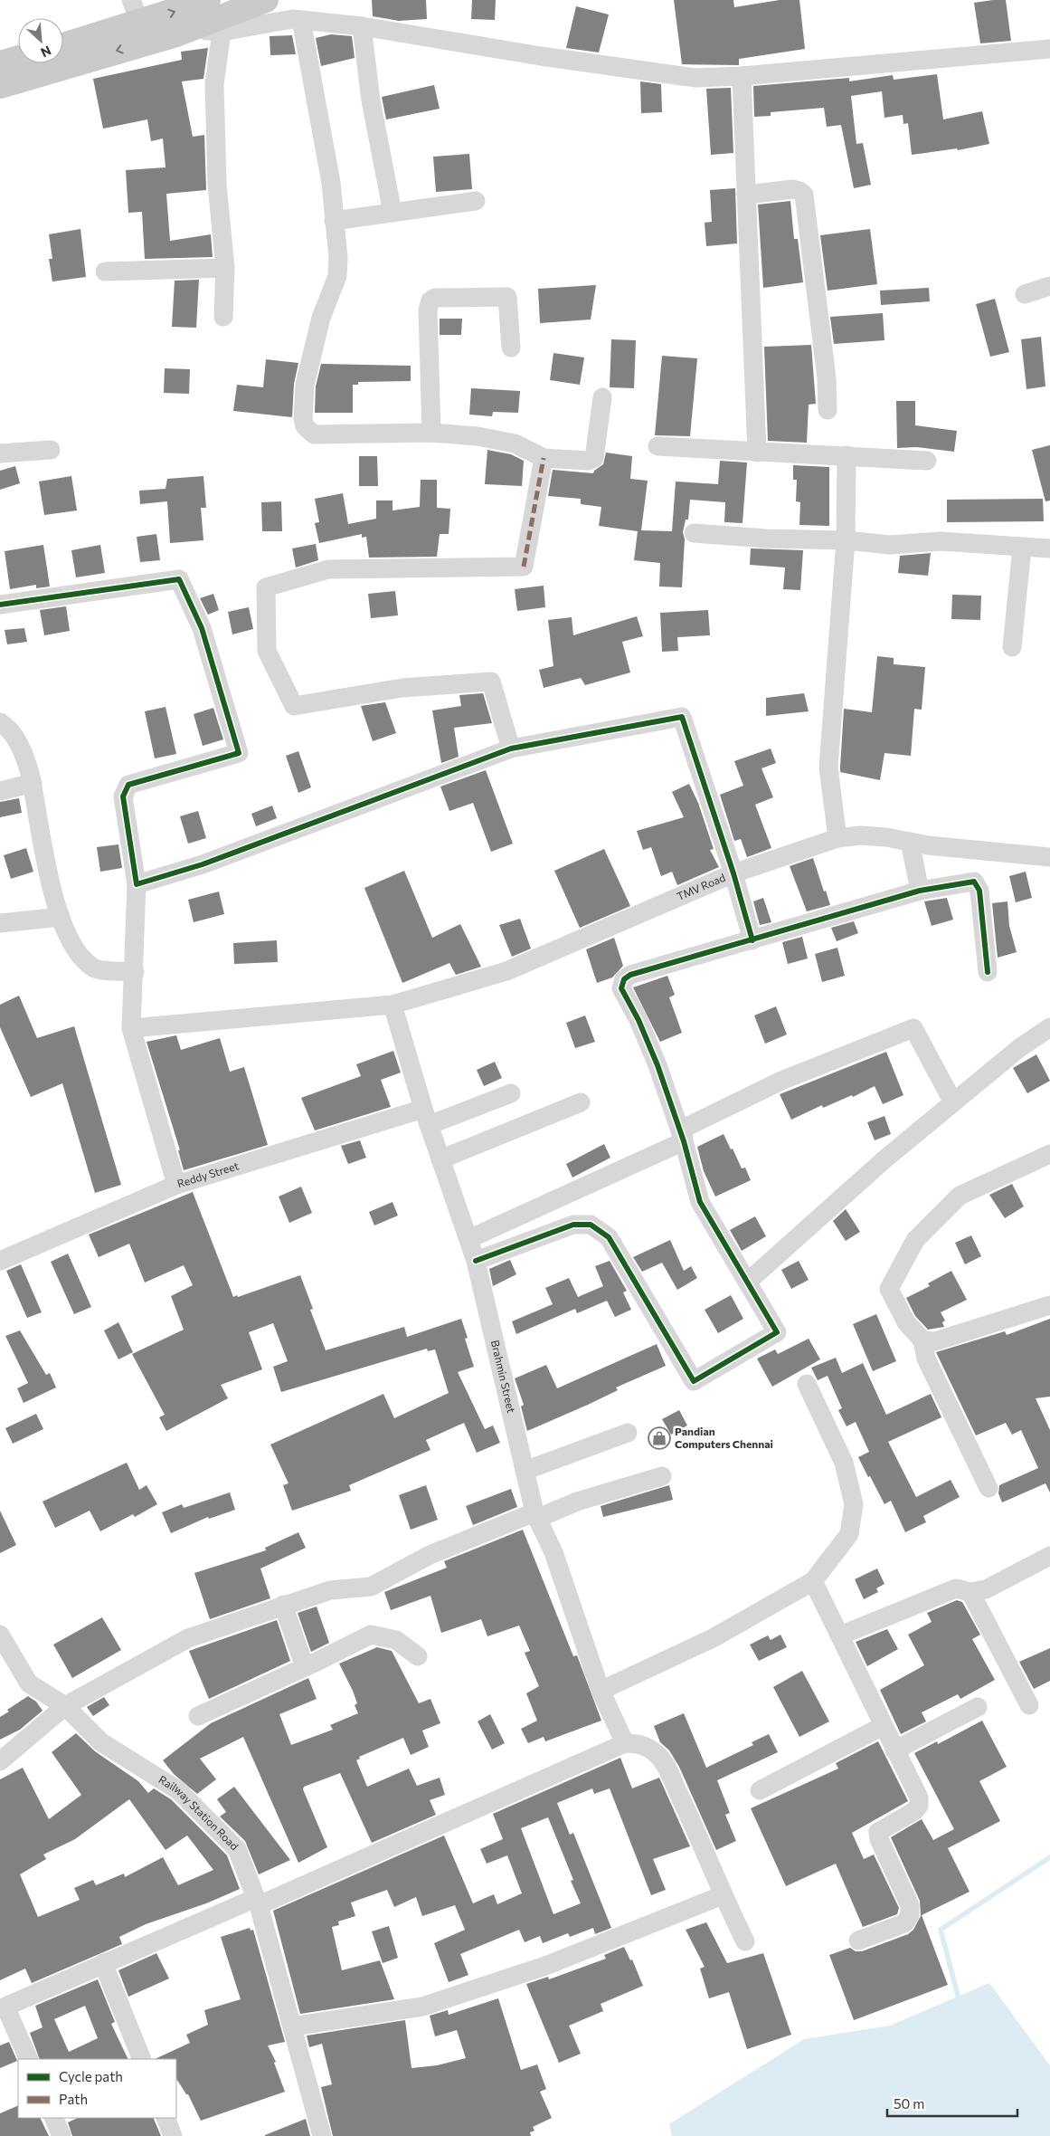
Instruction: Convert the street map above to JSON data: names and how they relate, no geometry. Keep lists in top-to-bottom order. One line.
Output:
{"streets":{"street":["TMV Road","Reddy Street","Brahmin Street","Railway Station Road"]},"crossings":[["TMV Road","Brahmin Street"],["Reddy Street","Brahmin Street"]],"places":{"shop":["Pandian Computers Chennai"]},"legend":["Cycle path","Path"],"scale_bar":"50 m","north":"bottom right"}
